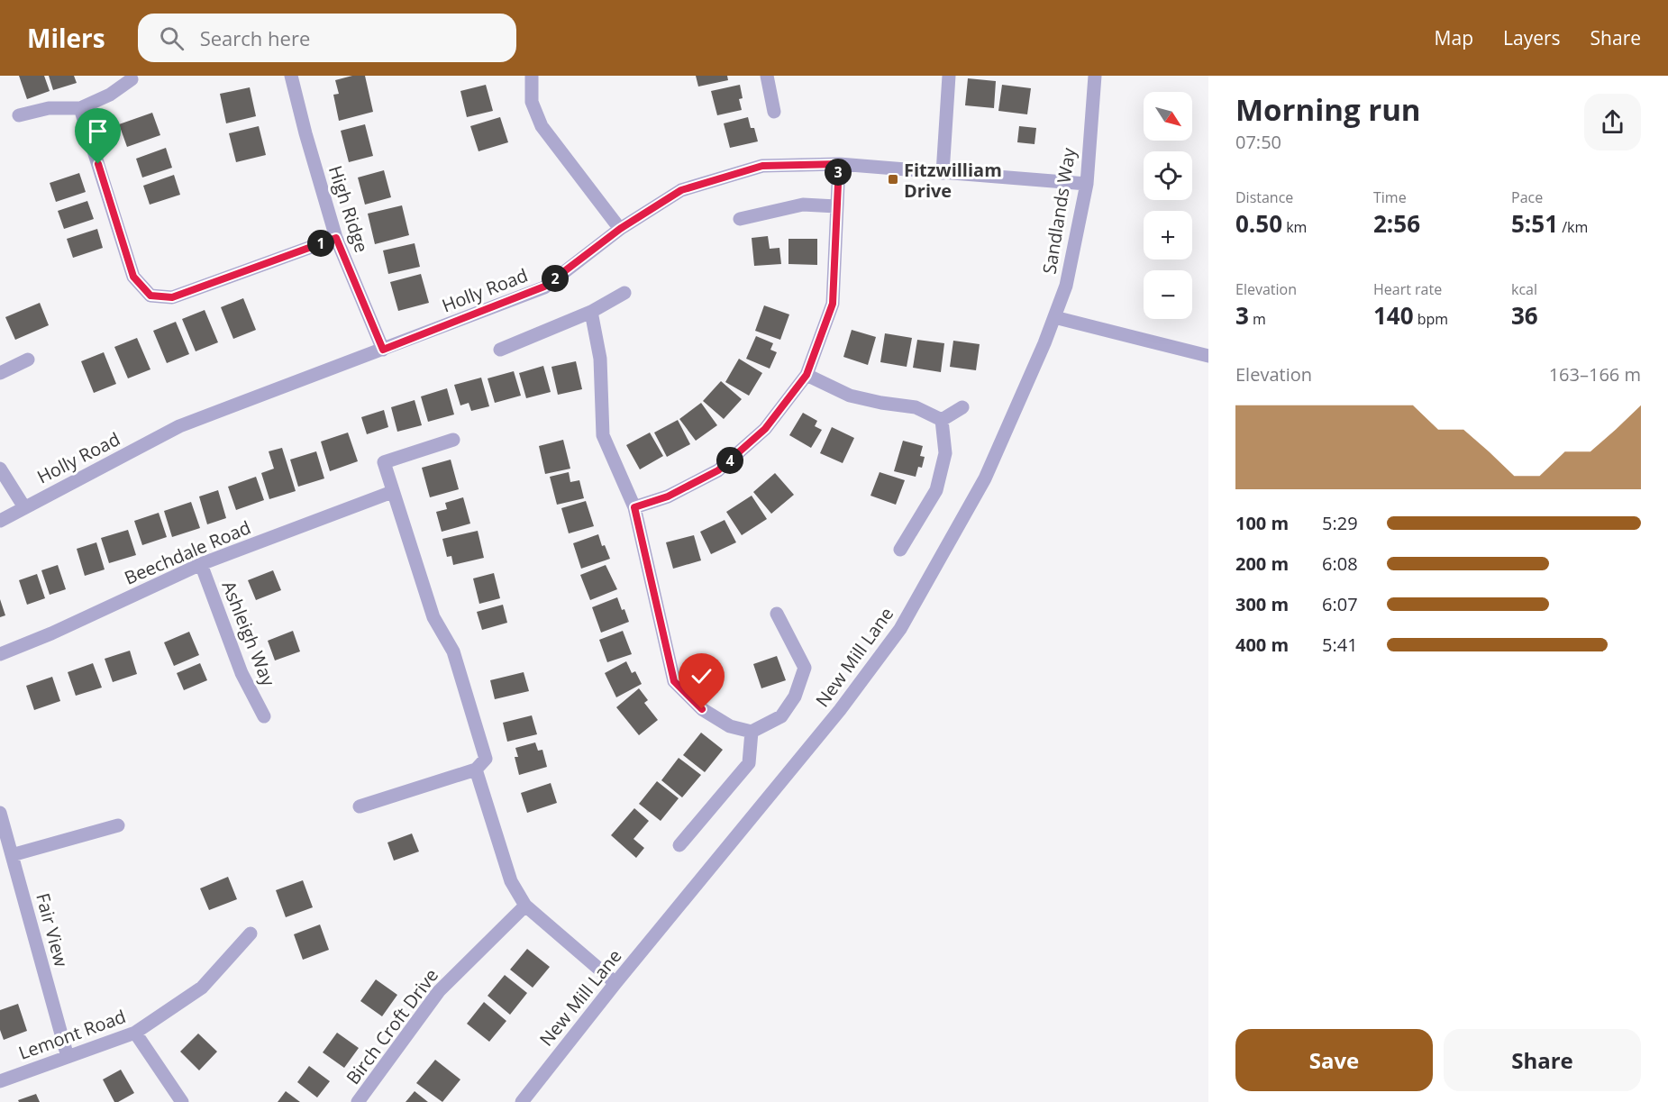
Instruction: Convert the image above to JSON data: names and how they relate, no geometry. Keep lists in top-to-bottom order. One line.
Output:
{"streets":{"street":["High Ridge","Sandlands Way","Holly Road","Beechdale Road","Ashleigh Way","New Mill Lane","Fair View","Birch Croft Drive","Lemont Road"]},"crossings":[["High Ridge","Holly Road"],["Sandlands Way","Holly Road"],["Sandlands Way","New Mill Lane"],["Beechdale Road","Ashleigh Way"],["Fair View","Lemont Road"]],"places":{"transit":["Fitzwilliam Drive"]},"north":"bottom right","page":{"header":"Milers","search":"Search here","nav":["Map","Layers","Share"],"heading":["Morning run","07:50"],"map_buttons":["+","−"],"pins":["3","1","2","4"],"stats":[["Distance","0.50 km"],["Time","2:56"],["Pace","5:51 /km"],["Elevation","3 m"],["Heart rate","140 bpm"],["kcal","36"]],"chart":["Elevation","163–166 m"],"list":[{"name":"100 m","note":"5:29"},{"name":"200 m","note":"6:08"},{"name":"300 m","note":"6:07"},{"name":"400 m","note":"5:41"}],"buttons":["Save","Share"]}}
